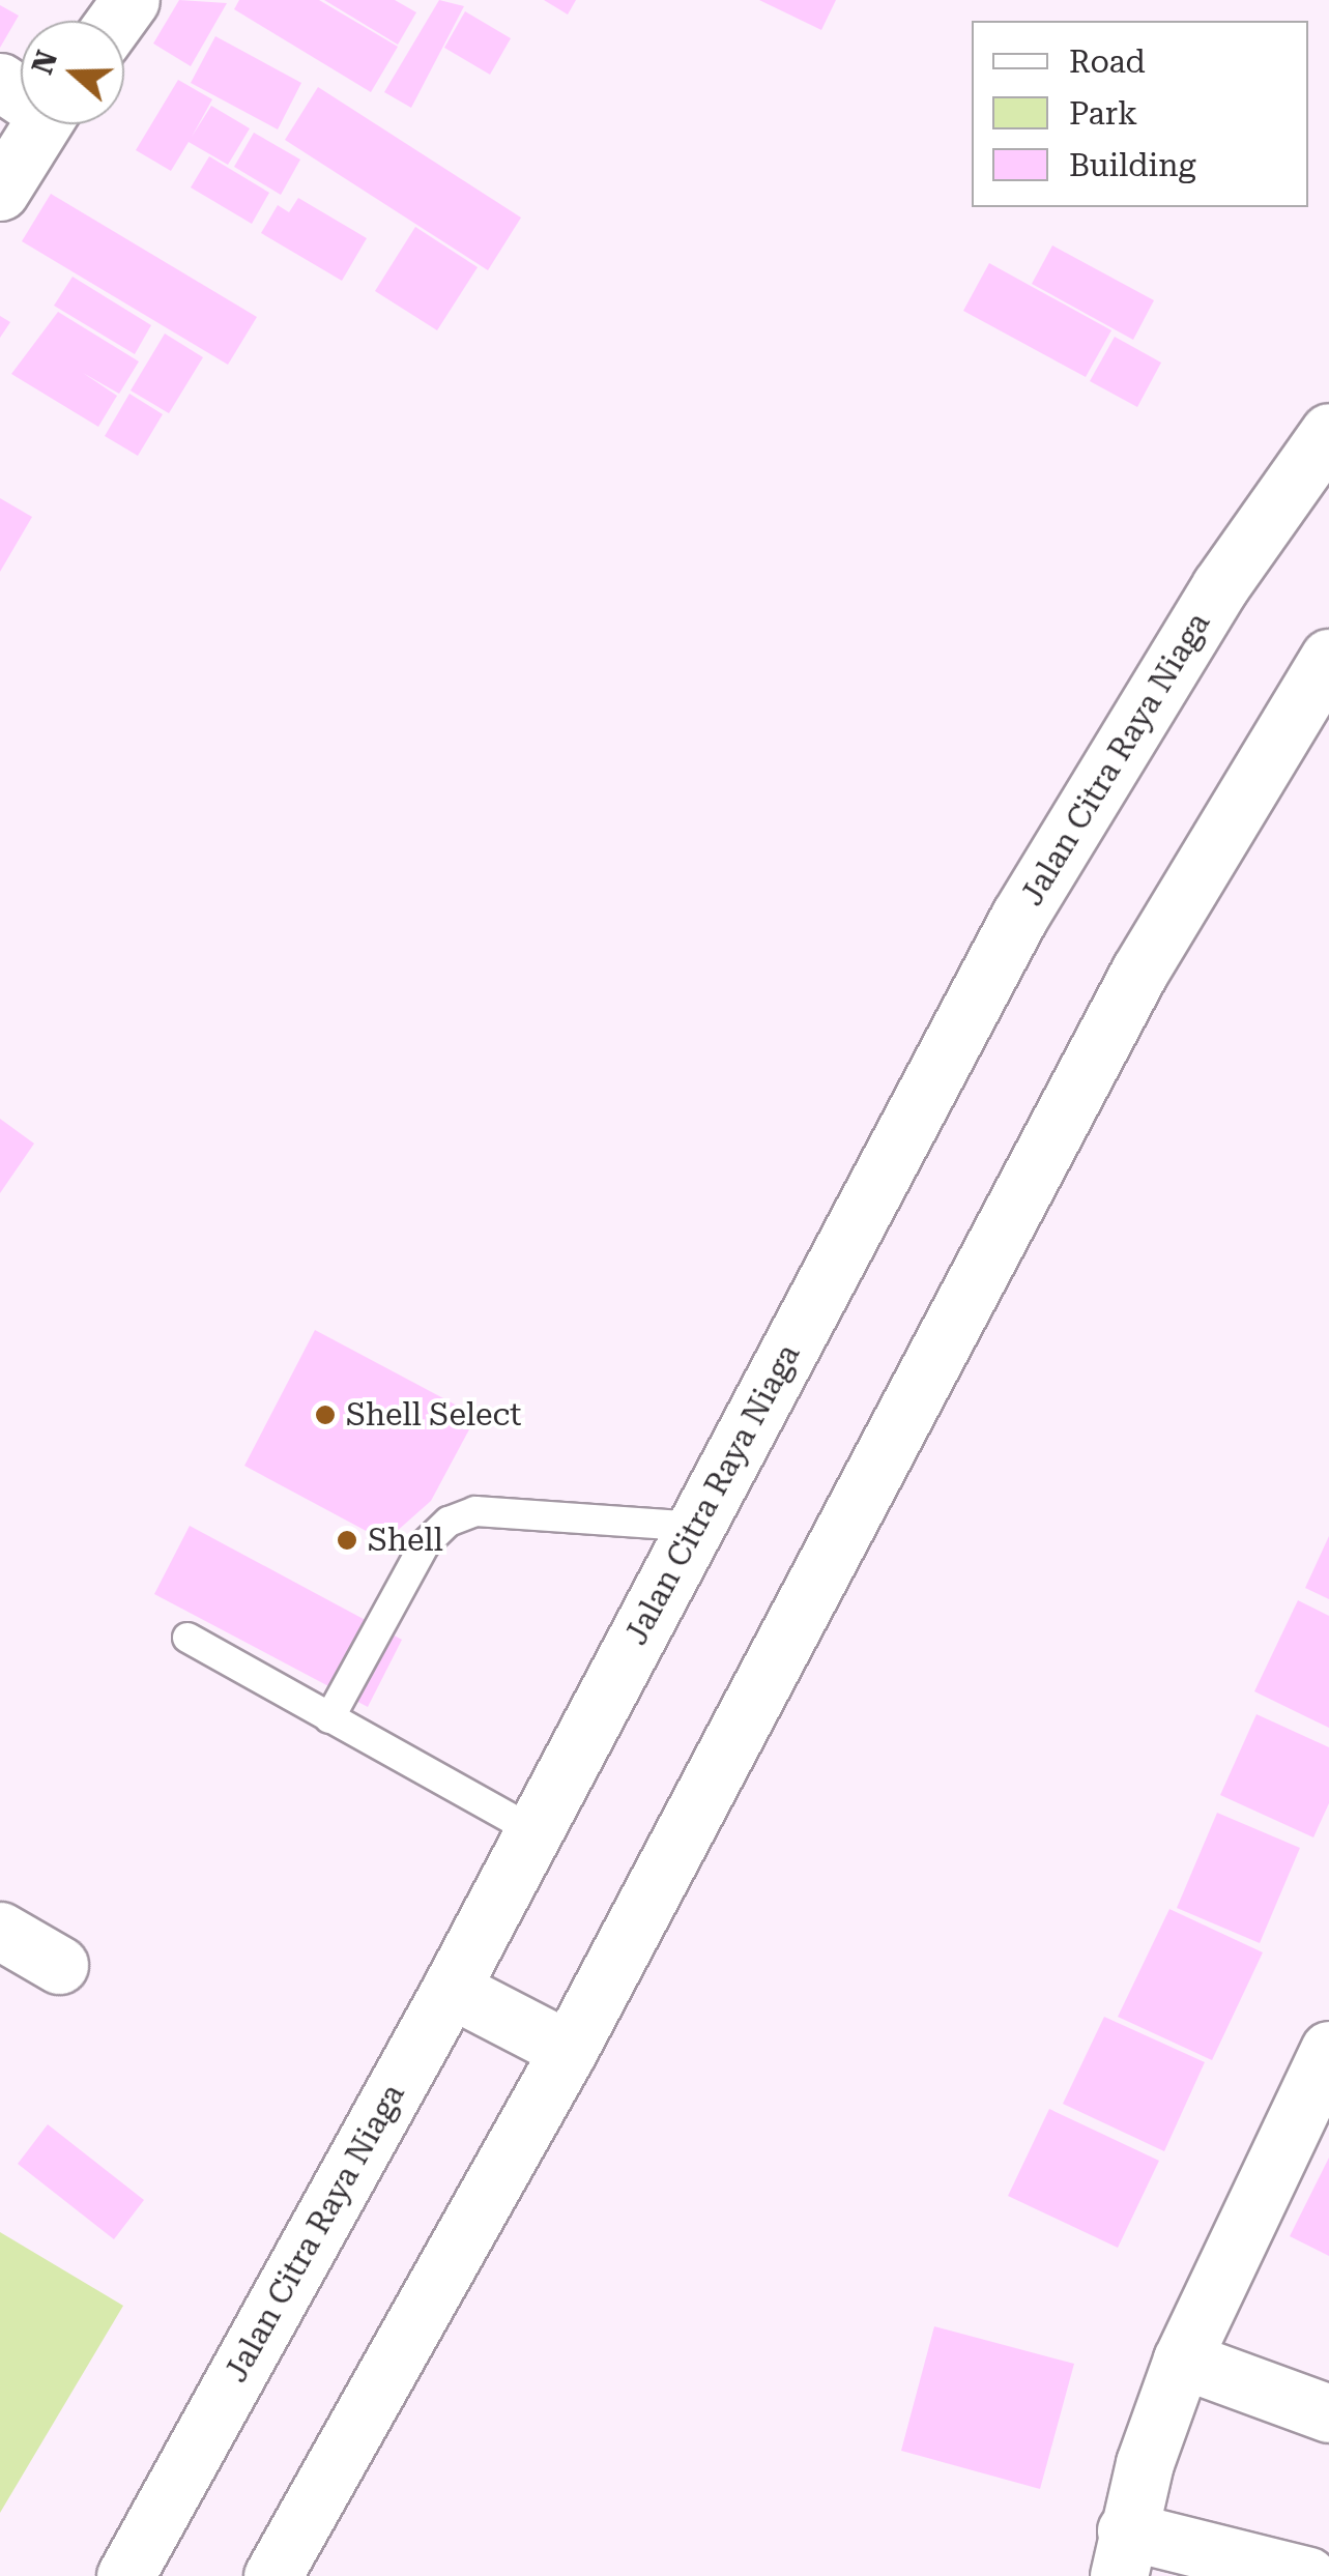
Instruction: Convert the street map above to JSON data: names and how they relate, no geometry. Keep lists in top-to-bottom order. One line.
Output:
{"streets":{"street":["Jalan Citra Raya Niaga"]},"places":["Shell Select","Shell"],"legend":["Road","Park","Building"],"north":"left"}
